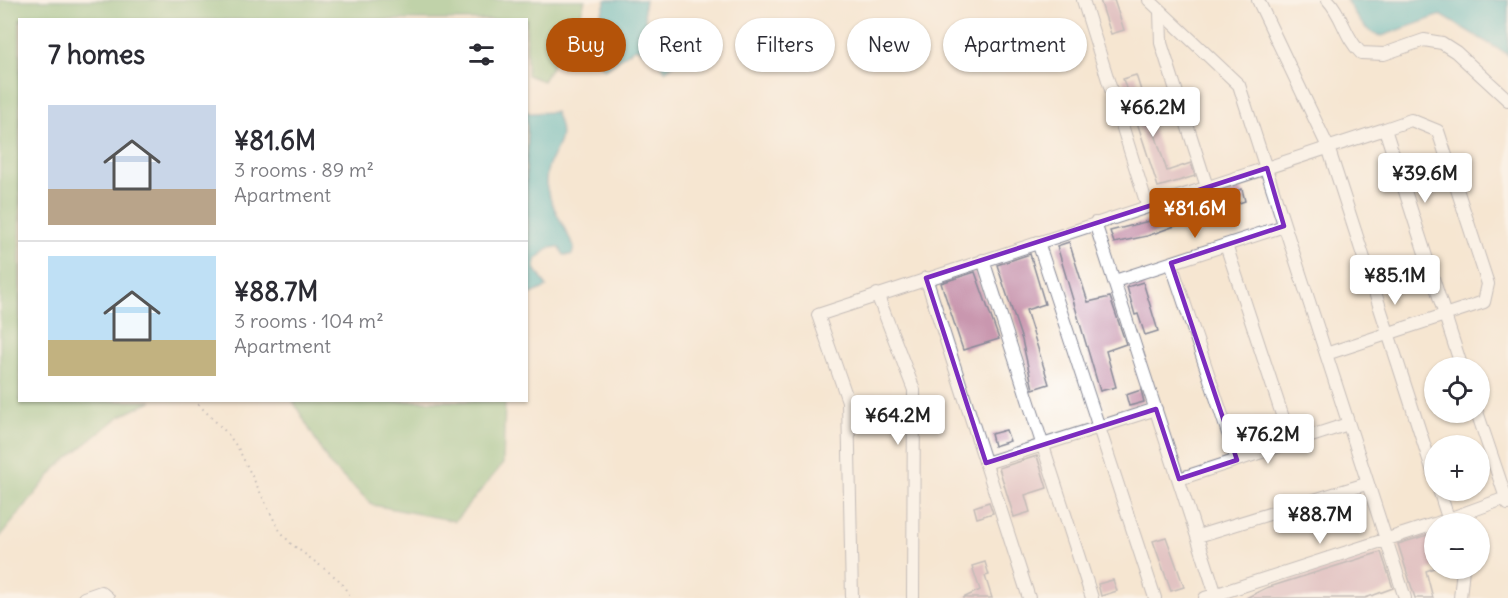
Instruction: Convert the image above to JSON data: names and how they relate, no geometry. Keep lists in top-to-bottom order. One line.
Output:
{"page":{"chip":["Buy","Rent","Filters","New","Apartment"],"heading":"7 homes","price":["¥66.2M","¥39.6M","¥81.6M","¥85.1M","¥64.2M","¥76.2M","¥88.7M"],"list":[{"name":"¥81.6M","note":"3 rooms · 89 m² · Apartment"},{"name":"¥88.7M","note":"3 rooms · 104 m² · Apartment"}],"map_buttons":["+","−"]}}
